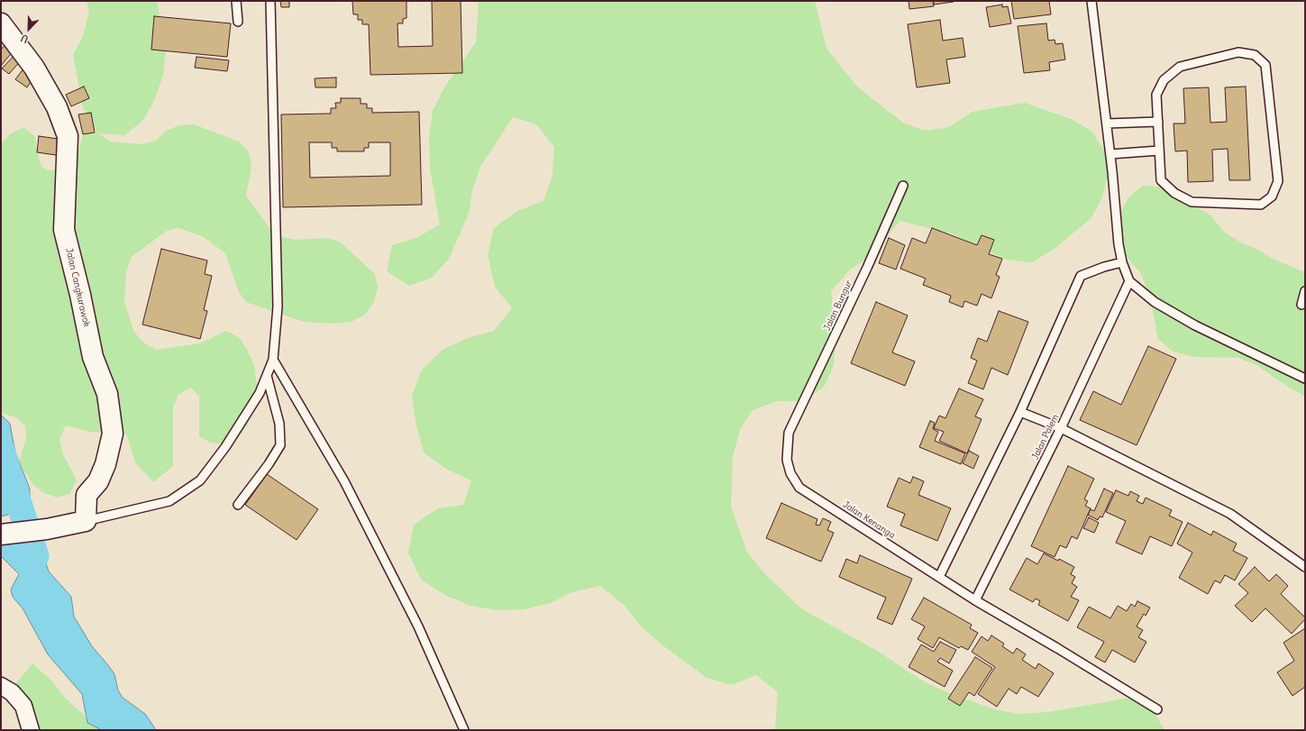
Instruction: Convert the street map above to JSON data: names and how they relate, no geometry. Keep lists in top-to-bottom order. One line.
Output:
{"streets":{"street":["Jalan Cangkurawok"],"lane":["Jalan Bungur","Jalan Palem","Jalan Kenanga"]},"crossings":[["Jalan Bungur","Jalan Kenanga"],["Jalan Palem","Jalan Kenanga"]],"north":"bottom left"}
